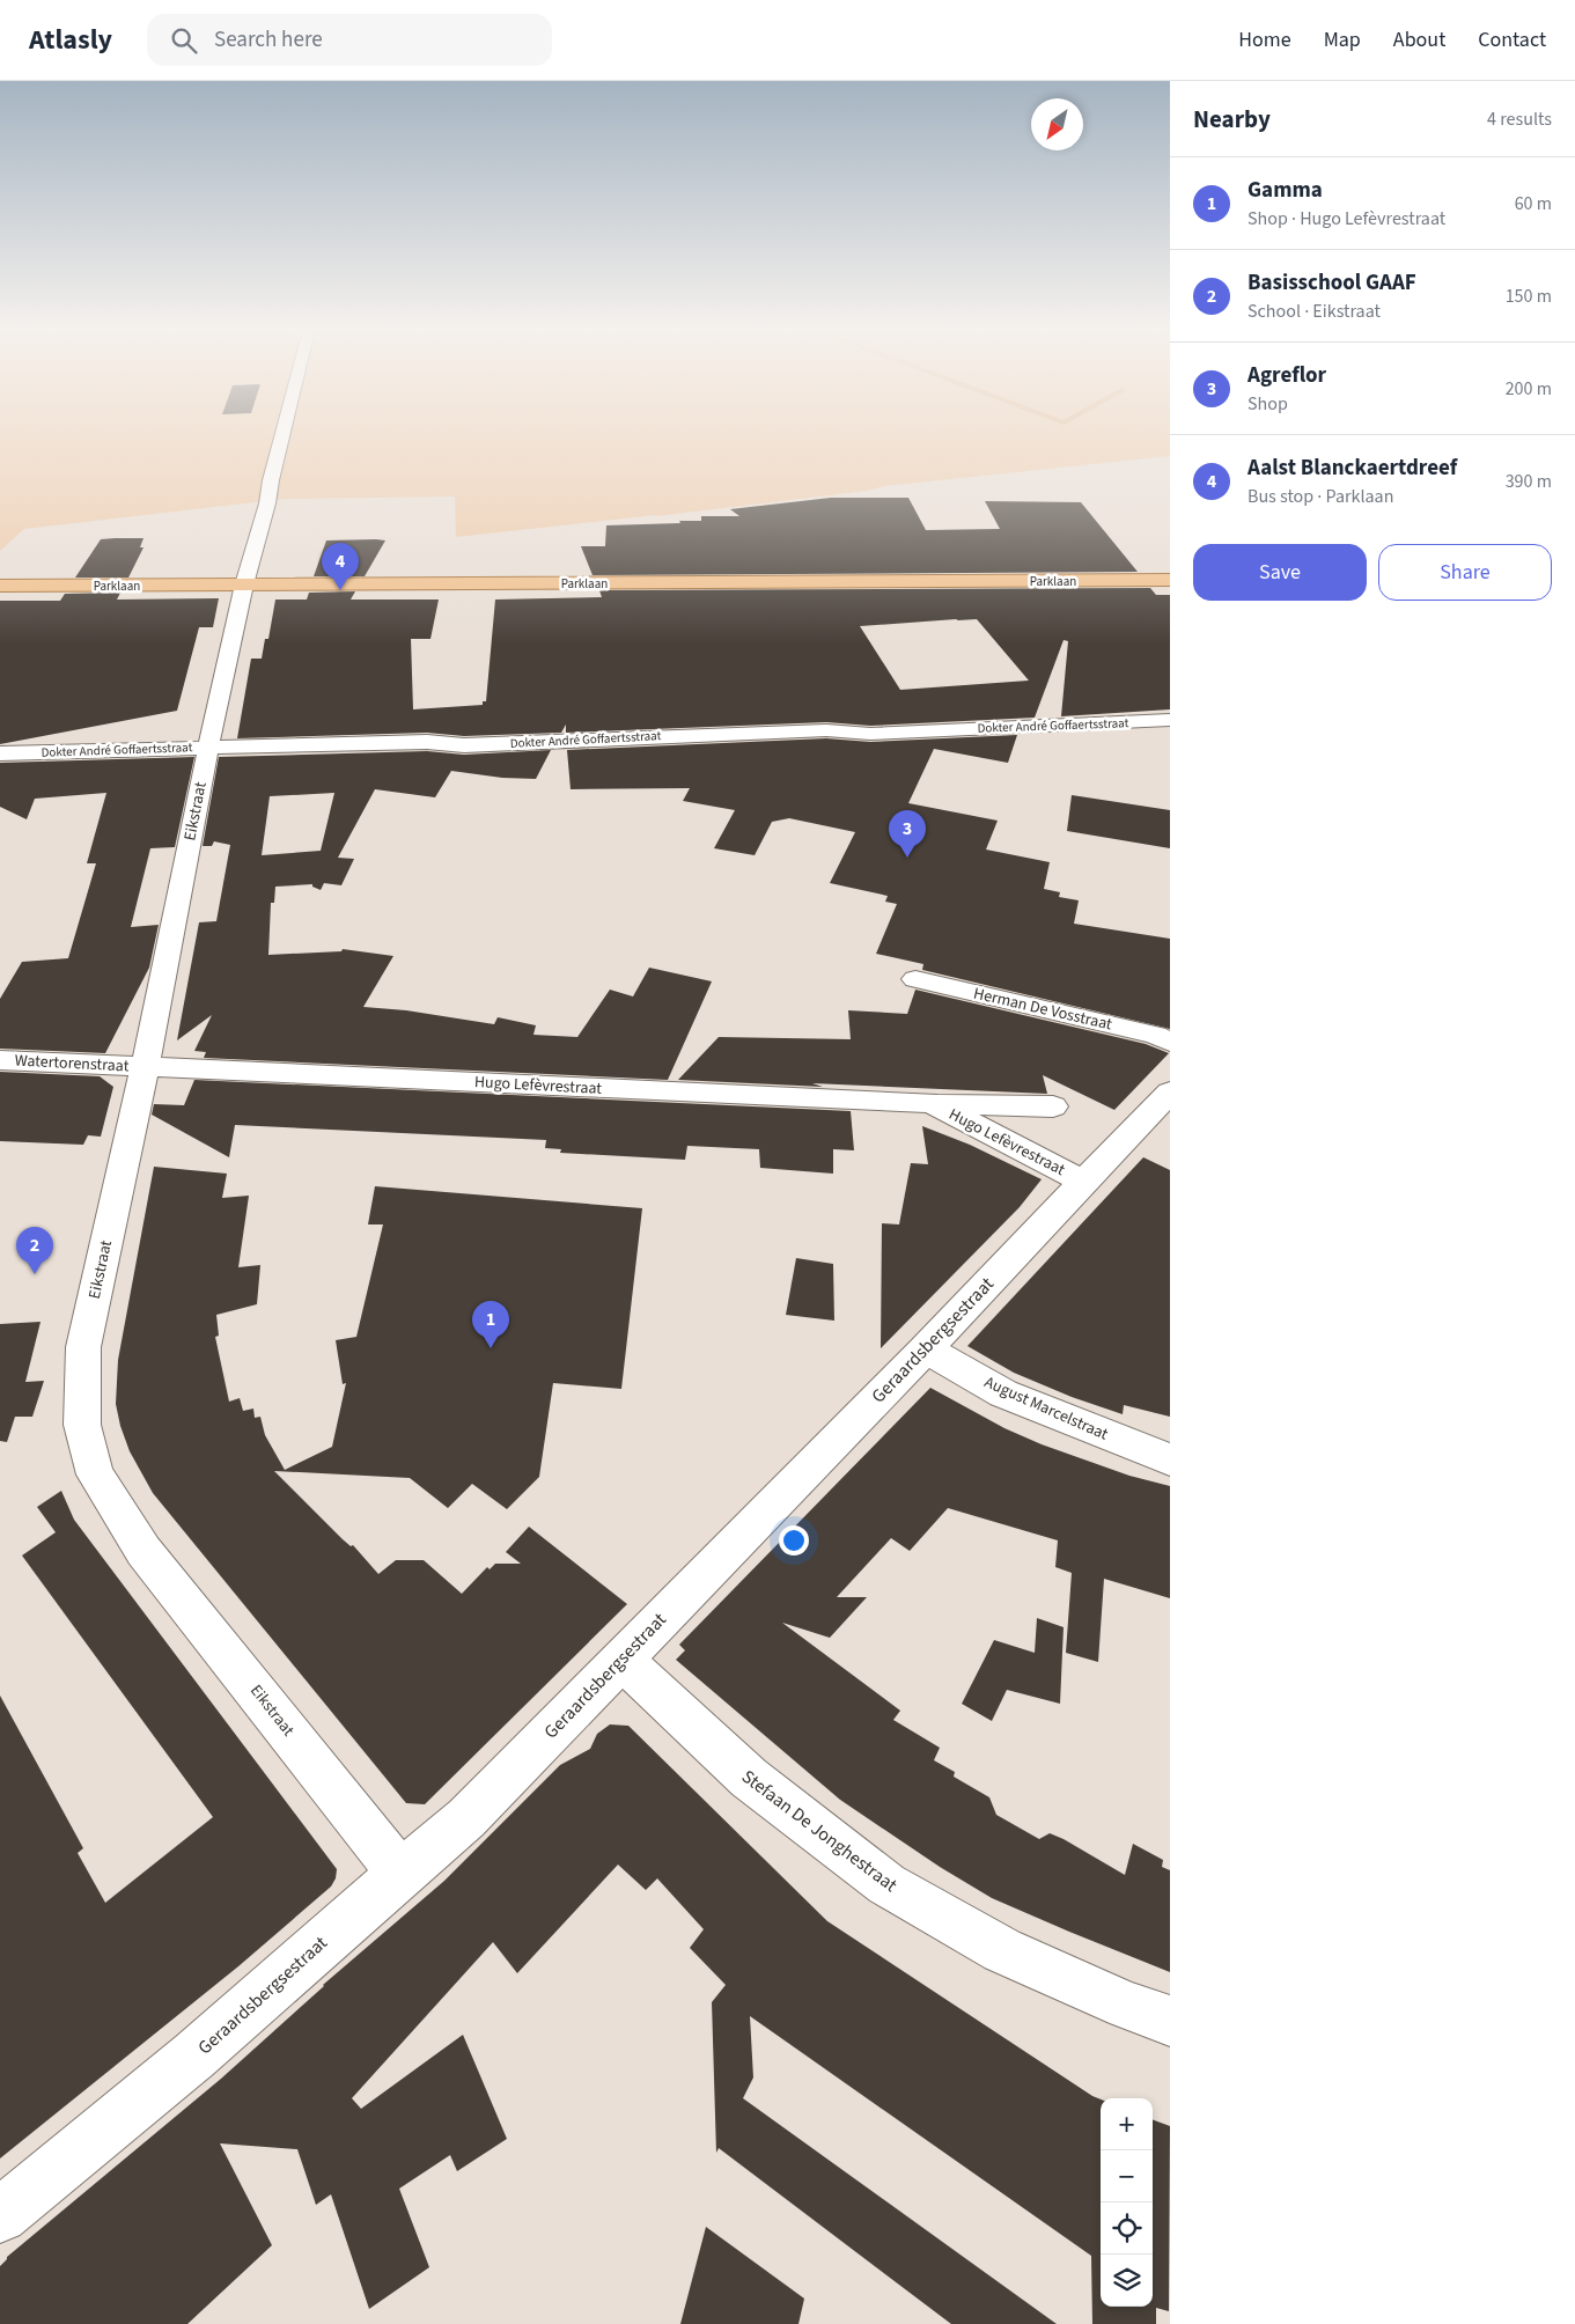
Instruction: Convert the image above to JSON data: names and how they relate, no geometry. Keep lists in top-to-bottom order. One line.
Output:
{"streets":{"main road":["Parklaan"],"street":["Dokter André Goffaertsstraat","Eikstraat","Herman De Vosstraat","Watertorenstraat","Hugo Lefèvrestraat","Geraardsbergsestraat","August Marcelstraat","Stefaan De Jonghestraat"]},"crossings":[["Parklaan","Eikstraat"],["Dokter André Goffaertsstraat","Eikstraat"],["Eikstraat","Watertorenstraat"],["Eikstraat","Hugo Lefèvrestraat"],["Eikstraat","Geraardsbergsestraat"],["Watertorenstraat","Hugo Lefèvrestraat"],["Hugo Lefèvrestraat","Geraardsbergsestraat"],["Geraardsbergsestraat","August Marcelstraat"],["Geraardsbergsestraat","Stefaan De Jonghestraat"]],"north":"bottom left","page":{"header":"Atlasly","search":"Search here","nav":["Home","Map","About","Contact"],"heading":["Nearby","4 results"],"list":[{"mark":"1","name":"Gamma","note":"Shop · Hugo Lefèvrestraat","value":"60 m"},{"mark":"2","name":"Basisschool GAAF","note":"School · Eikstraat","value":"150 m"},{"mark":"3","name":"Agreflor","note":"Shop","value":"200 m"},{"mark":"4","name":"Aalst Blanckaertdreef","note":"Bus stop · Parklaan","value":"390 m"}],"buttons":["Save","Share"],"pins":["4","3","2","1"],"map_buttons":["+","−"]}}
